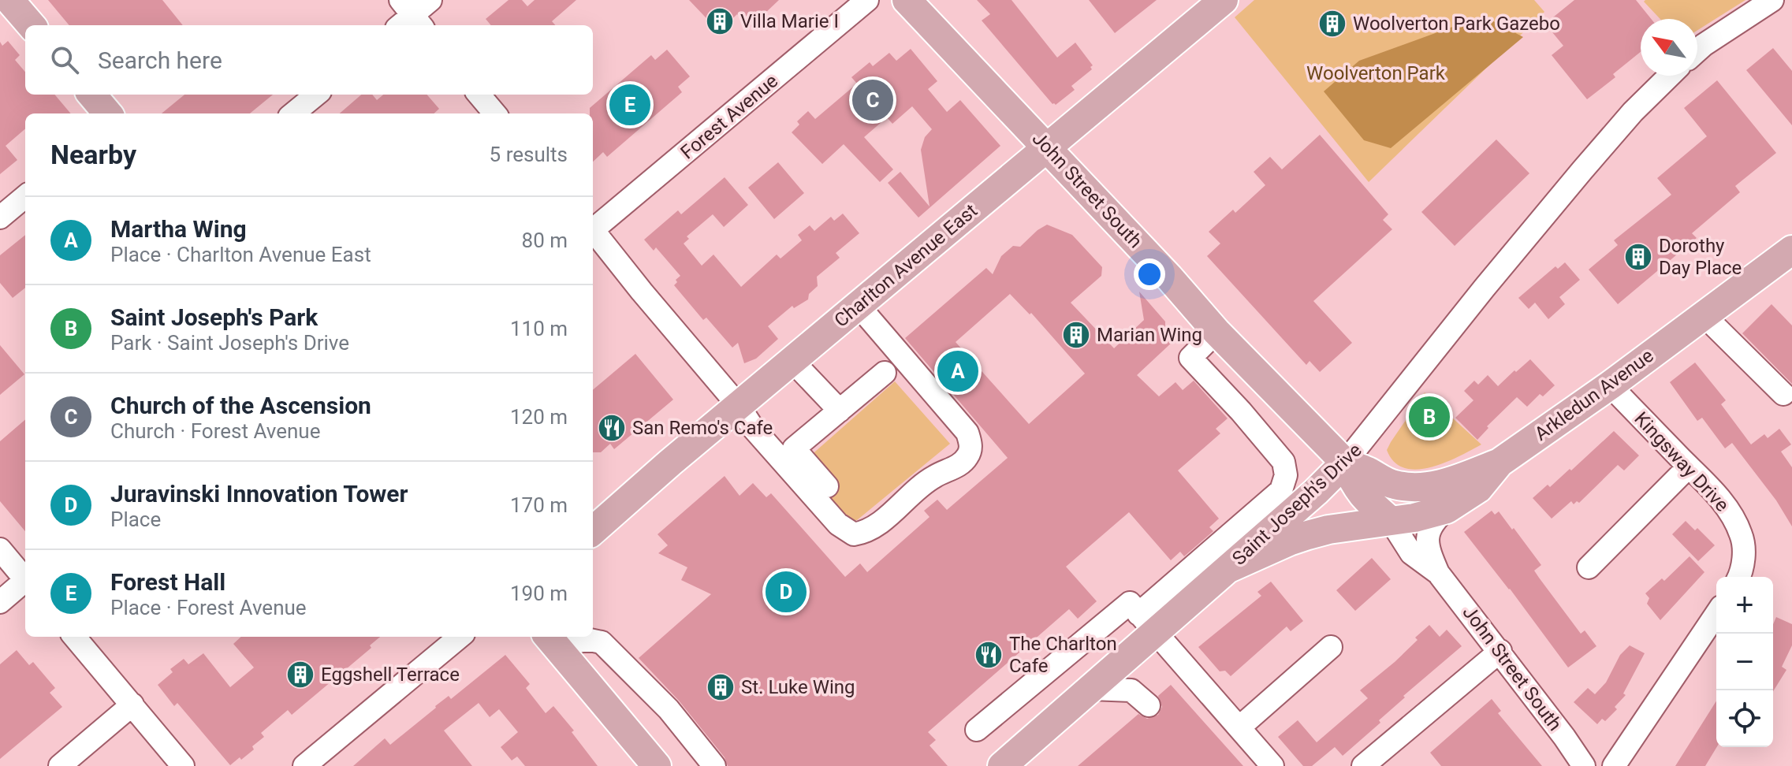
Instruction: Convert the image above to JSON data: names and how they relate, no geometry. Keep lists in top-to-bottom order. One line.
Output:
{"streets":{"main road":["John Street South","Charlton Avenue East","Arkledun Avenue","Saint Joseph's Drive"],"street":["Forest Avenue","Kingsway Drive"]},"crossings":[["John Street South","Charlton Avenue East"],["John Street South","Arkledun Avenue"],["John Street South","Saint Joseph's Drive"],["Arkledun Avenue","Kingsway Drive"],["Arkledun Avenue","Saint Joseph's Drive"]],"parks":["Woolverton Park"],"places":{"building":["Villa Marie I","Woolverton Park Gazebo","Dorothy Day Place","Marian Wing","Eggshell Terrace","St. Luke Wing"],"restaurant":["San Remo's Cafe","The Charlton Cafe"]},"north":"top left","page":{"search":"Search here","pins":["C","E","A","B","D"],"heading":["Nearby","5 results"],"list":[{"mark":"A","name":"Martha Wing","note":"Place · Charlton Avenue East","value":"80 m"},{"mark":"B","name":"Saint Joseph's Park","note":"Park · Saint Joseph's Drive","value":"110 m"},{"mark":"C","name":"Church of the Ascension","note":"Church · Forest Avenue","value":"120 m"},{"mark":"D","name":"Juravinski Innovation Tower","note":"Place","value":"170 m"},{"mark":"E","name":"Forest Hall","note":"Place · Forest Avenue","value":"190 m"}],"map_buttons":["+","−"]}}
